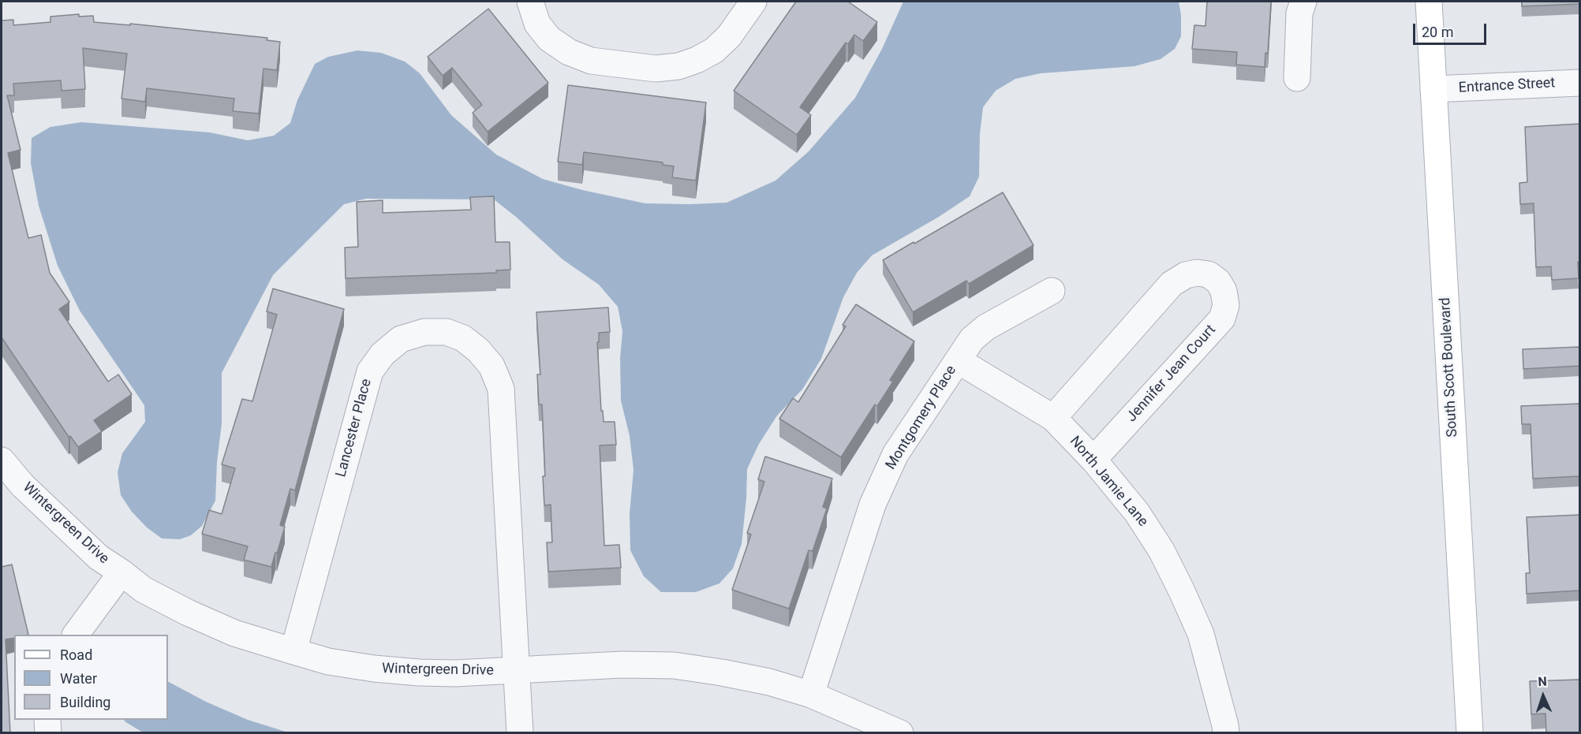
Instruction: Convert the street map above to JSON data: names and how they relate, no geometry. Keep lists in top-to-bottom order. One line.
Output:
{"streets":{"main road":["South Scott Boulevard"],"street":["Entrance Street","Jennifer Jean Court","Montgomery Place","Lancester Place","North Jamie Lane","Wintergreen Drive"]},"crossings":[["Entrance Street","South Scott Boulevard"],["Jennifer Jean Court","North Jamie Lane"],["Montgomery Place","North Jamie Lane"],["Montgomery Place","Wintergreen Drive"],["Lancester Place","Wintergreen Drive"]],"legend":["Road","Water","Building"],"scale_bar":"20 m","north":"top"}
